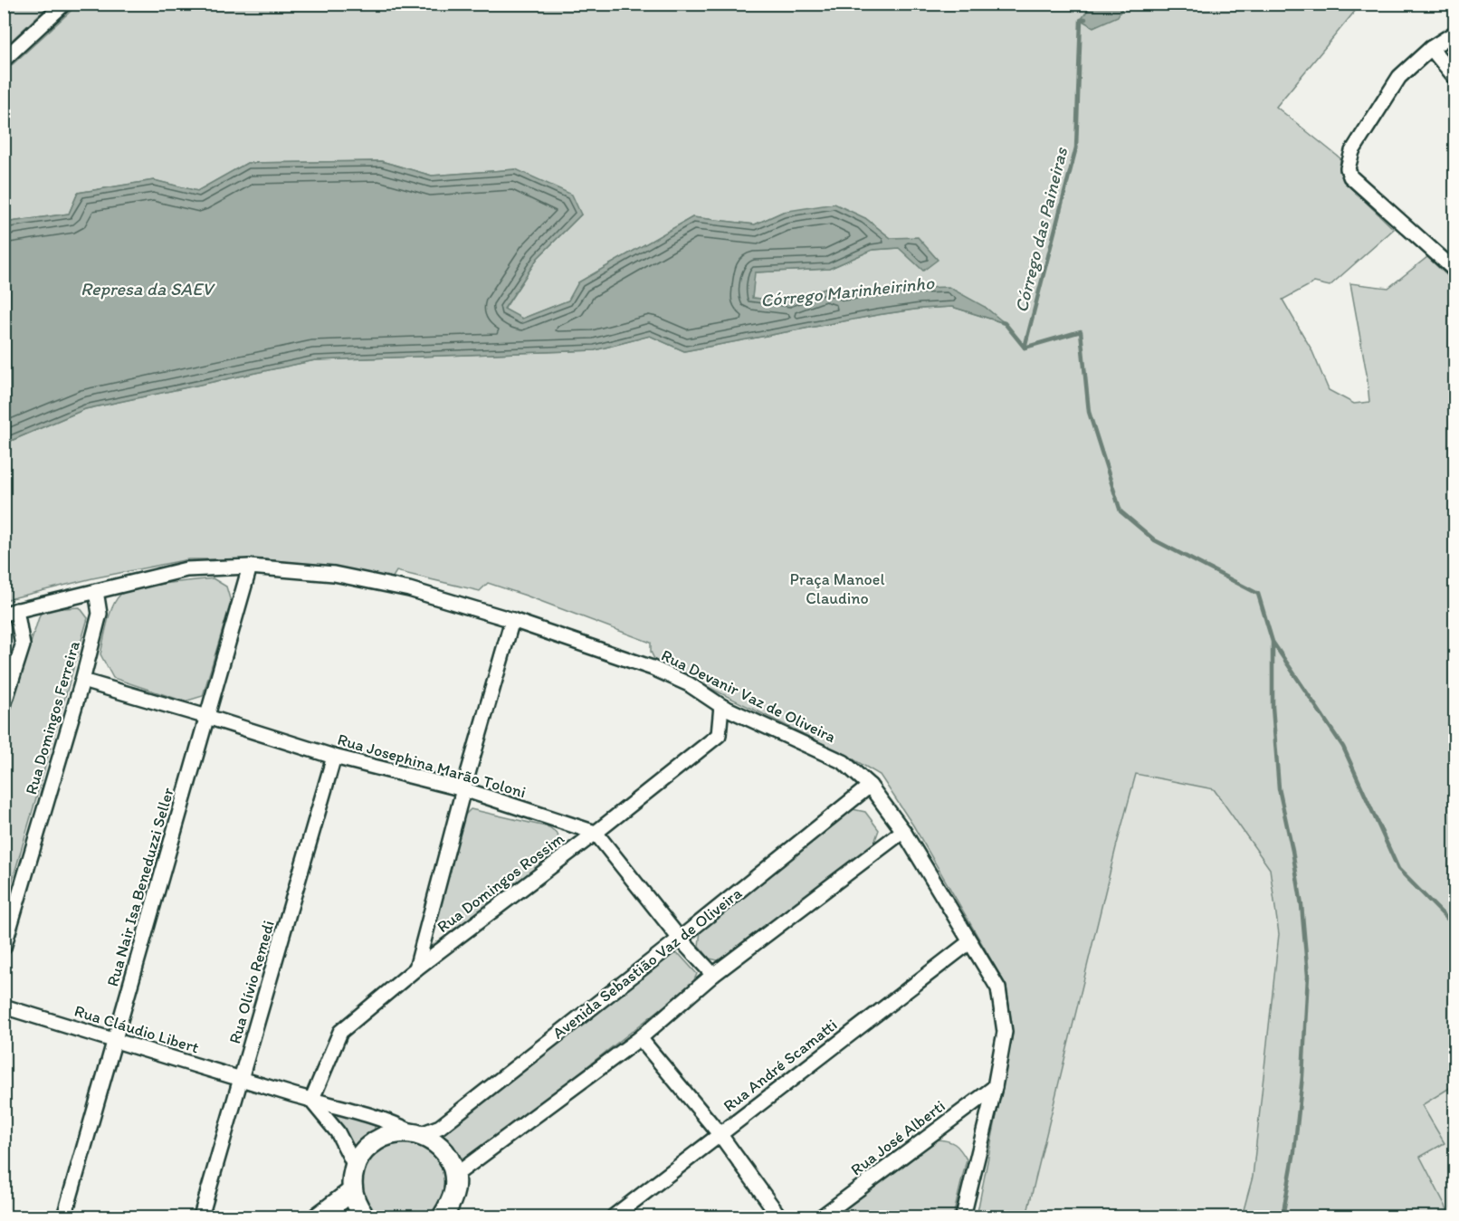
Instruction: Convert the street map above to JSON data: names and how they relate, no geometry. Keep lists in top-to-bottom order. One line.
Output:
{"streets":{"street":["Rua Devanir Vaz de Oliveira","Rua Domingos Ferreira","Rua Josephina Marão Toloni","Rua Domingos Rossim","Rua Nair Isa Beneduzzi Seller","Avenida Sebastião Vaz de Oliveira","Rua Olívio Remedi","Rua Cláudio Libert","Rua André Scamatti","Rua José Alberti"]},"crossings":[["Rua Devanir Vaz de Oliveira","Rua Domingos Ferreira"],["Rua Devanir Vaz de Oliveira","Rua Domingos Rossim"],["Rua Devanir Vaz de Oliveira","Rua Nair Isa Beneduzzi Seller"],["Rua Devanir Vaz de Oliveira","Avenida Sebastião Vaz de Oliveira"],["Rua Devanir Vaz de Oliveira","Rua André Scamatti"],["Rua Devanir Vaz de Oliveira","Rua José Alberti"],["Rua Domingos Ferreira","Rua Josephina Marão Toloni"],["Rua Josephina Marão Toloni","Rua Domingos Rossim"],["Rua Josephina Marão Toloni","Rua Nair Isa Beneduzzi Seller"],["Rua Josephina Marão Toloni","Rua Olívio Remedi"],["Rua Domingos Rossim","Rua Cláudio Libert"],["Rua Nair Isa Beneduzzi Seller","Rua Cláudio Libert"],["Avenida Sebastião Vaz de Oliveira","Rua Cláudio Libert"],["Rua Olívio Remedi","Rua Cláudio Libert"]],"water":["Córrego das Paineiras","Represa da SAEV","Córrego Marinheirinho"],"parks":["Praça Manoel Claudino"]}
